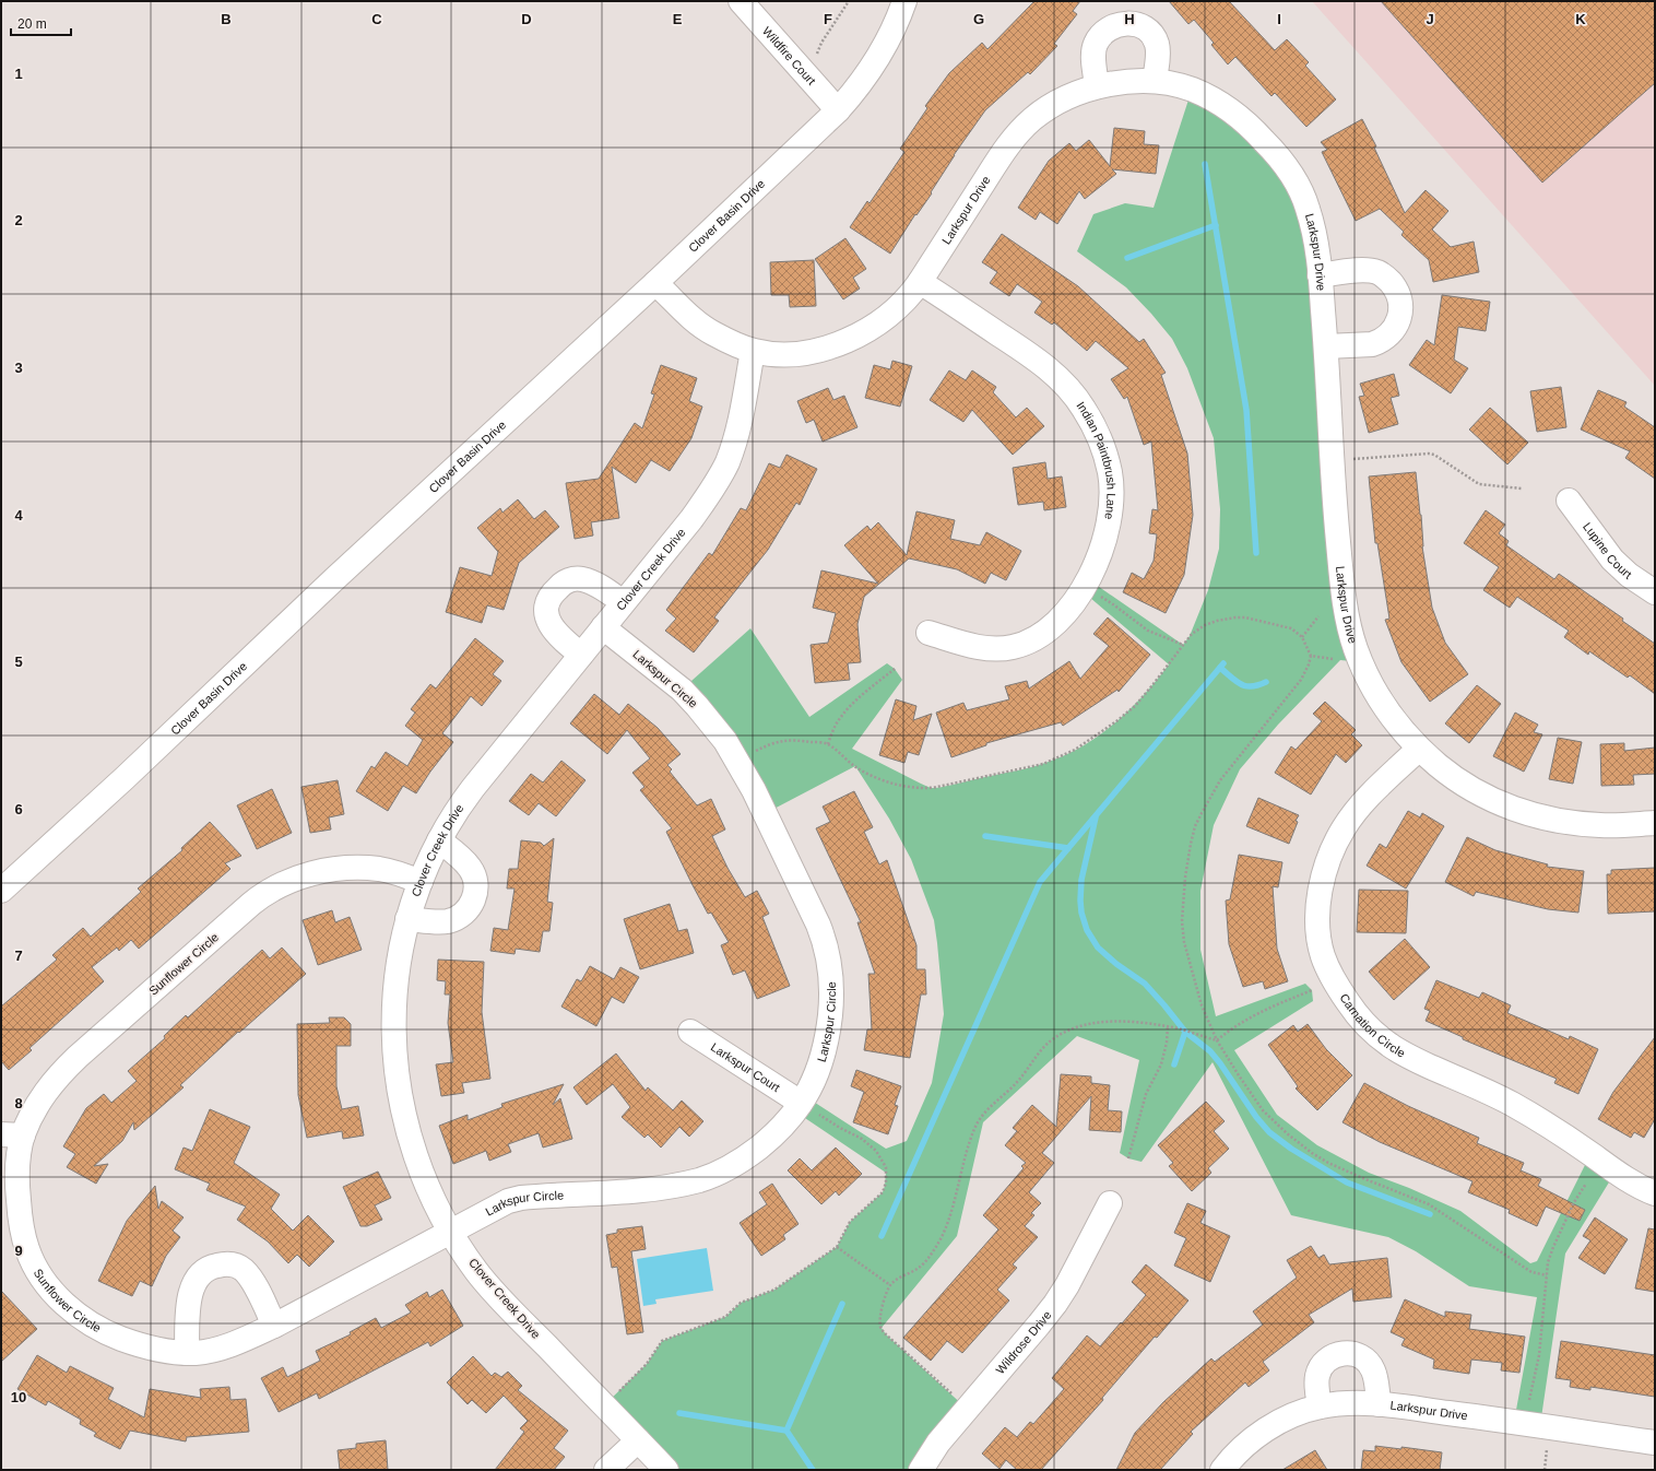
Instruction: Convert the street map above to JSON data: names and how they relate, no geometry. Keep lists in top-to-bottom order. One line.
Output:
{"streets":{"street":["Wildfire Court","Larkspur Drive","Clover Basin Drive","Indian Paintbrush Lane","Lupine Court","Clover Creek Drive","Larkspur Circle","Sunflower Circle","Carnation Circle","Larkspur Court","Wildrose Drive"]},"crossings":[["Wildfire Court","Clover Basin Drive"],["Larkspur Drive","Indian Paintbrush Lane"],["Larkspur Drive","Clover Creek Drive"],["Larkspur Drive","Carnation Circle"],["Clover Creek Drive","Larkspur Circle"],["Clover Creek Drive","Sunflower Circle"],["Larkspur Circle","Sunflower Circle"],["Larkspur Circle","Larkspur Court"]],"scale_bar":"20 m","grid":{"columns":["B","C","D","E","F","G","H","I","J","K"],"rows":["1","2","3","4","5","6","7","8","9","10"]}}
